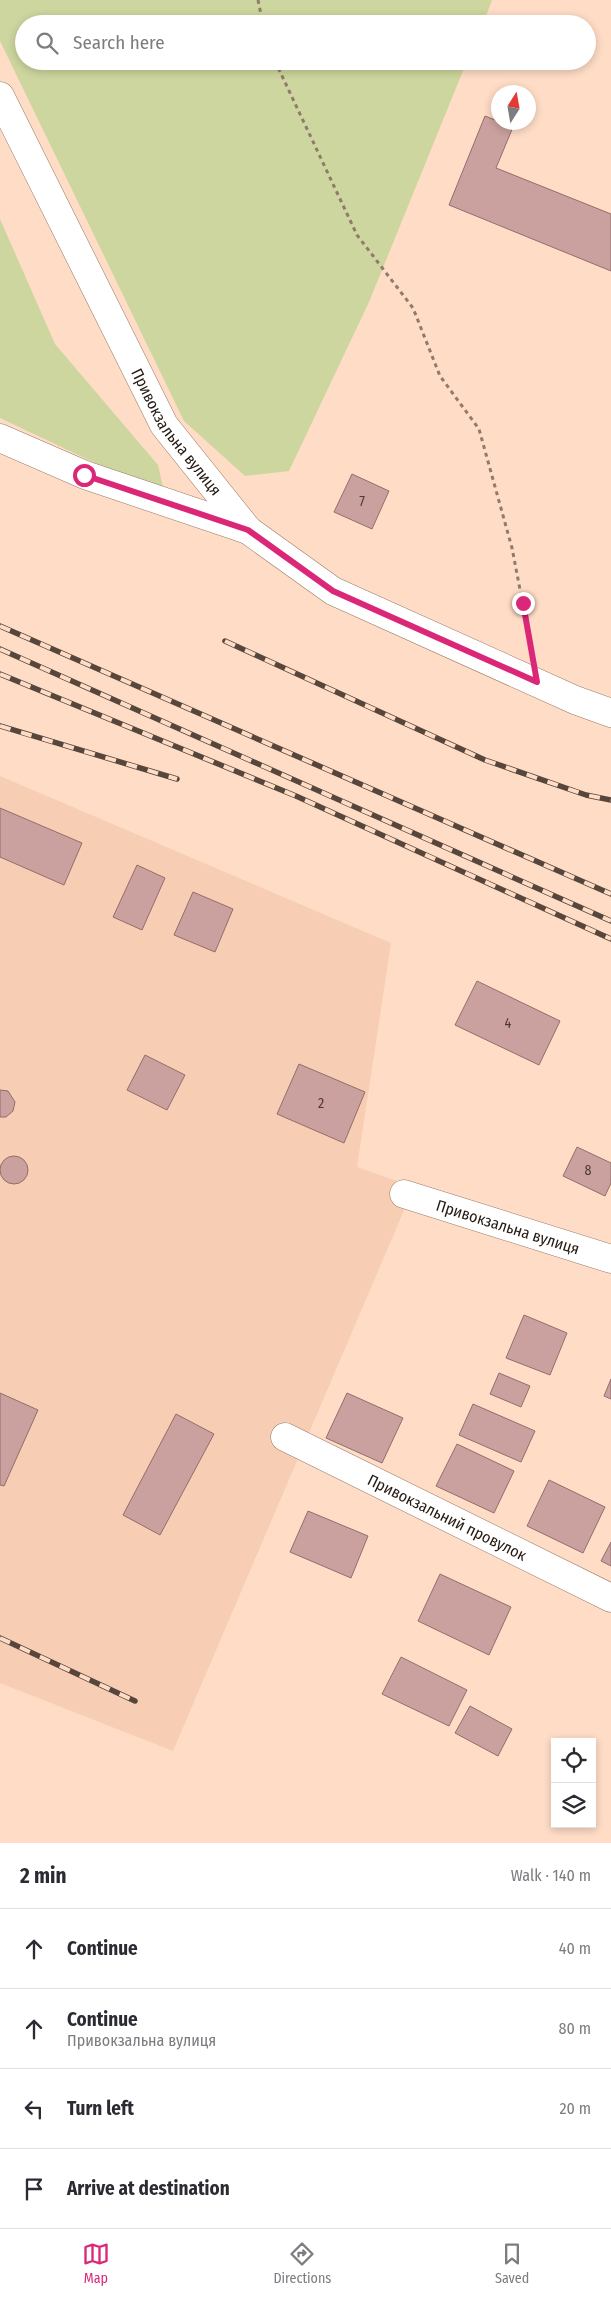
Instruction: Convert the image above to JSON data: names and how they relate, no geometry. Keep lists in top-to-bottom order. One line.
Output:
{"streets":{"main road":["Привокзальна вулиця","Привокзальний провулок"]},"house_numbers":["7","4","2","8"],"north":"top","page":{"search":"Search here","heading":["2 min","Walk · 140 m"],"list":[["Continue","40 m"],["Continue","Привокзальна вулиця","80 m"],["Turn left","20 m"],"Arrive at destination"],"nav":["Map","Directions","Saved"]}}
